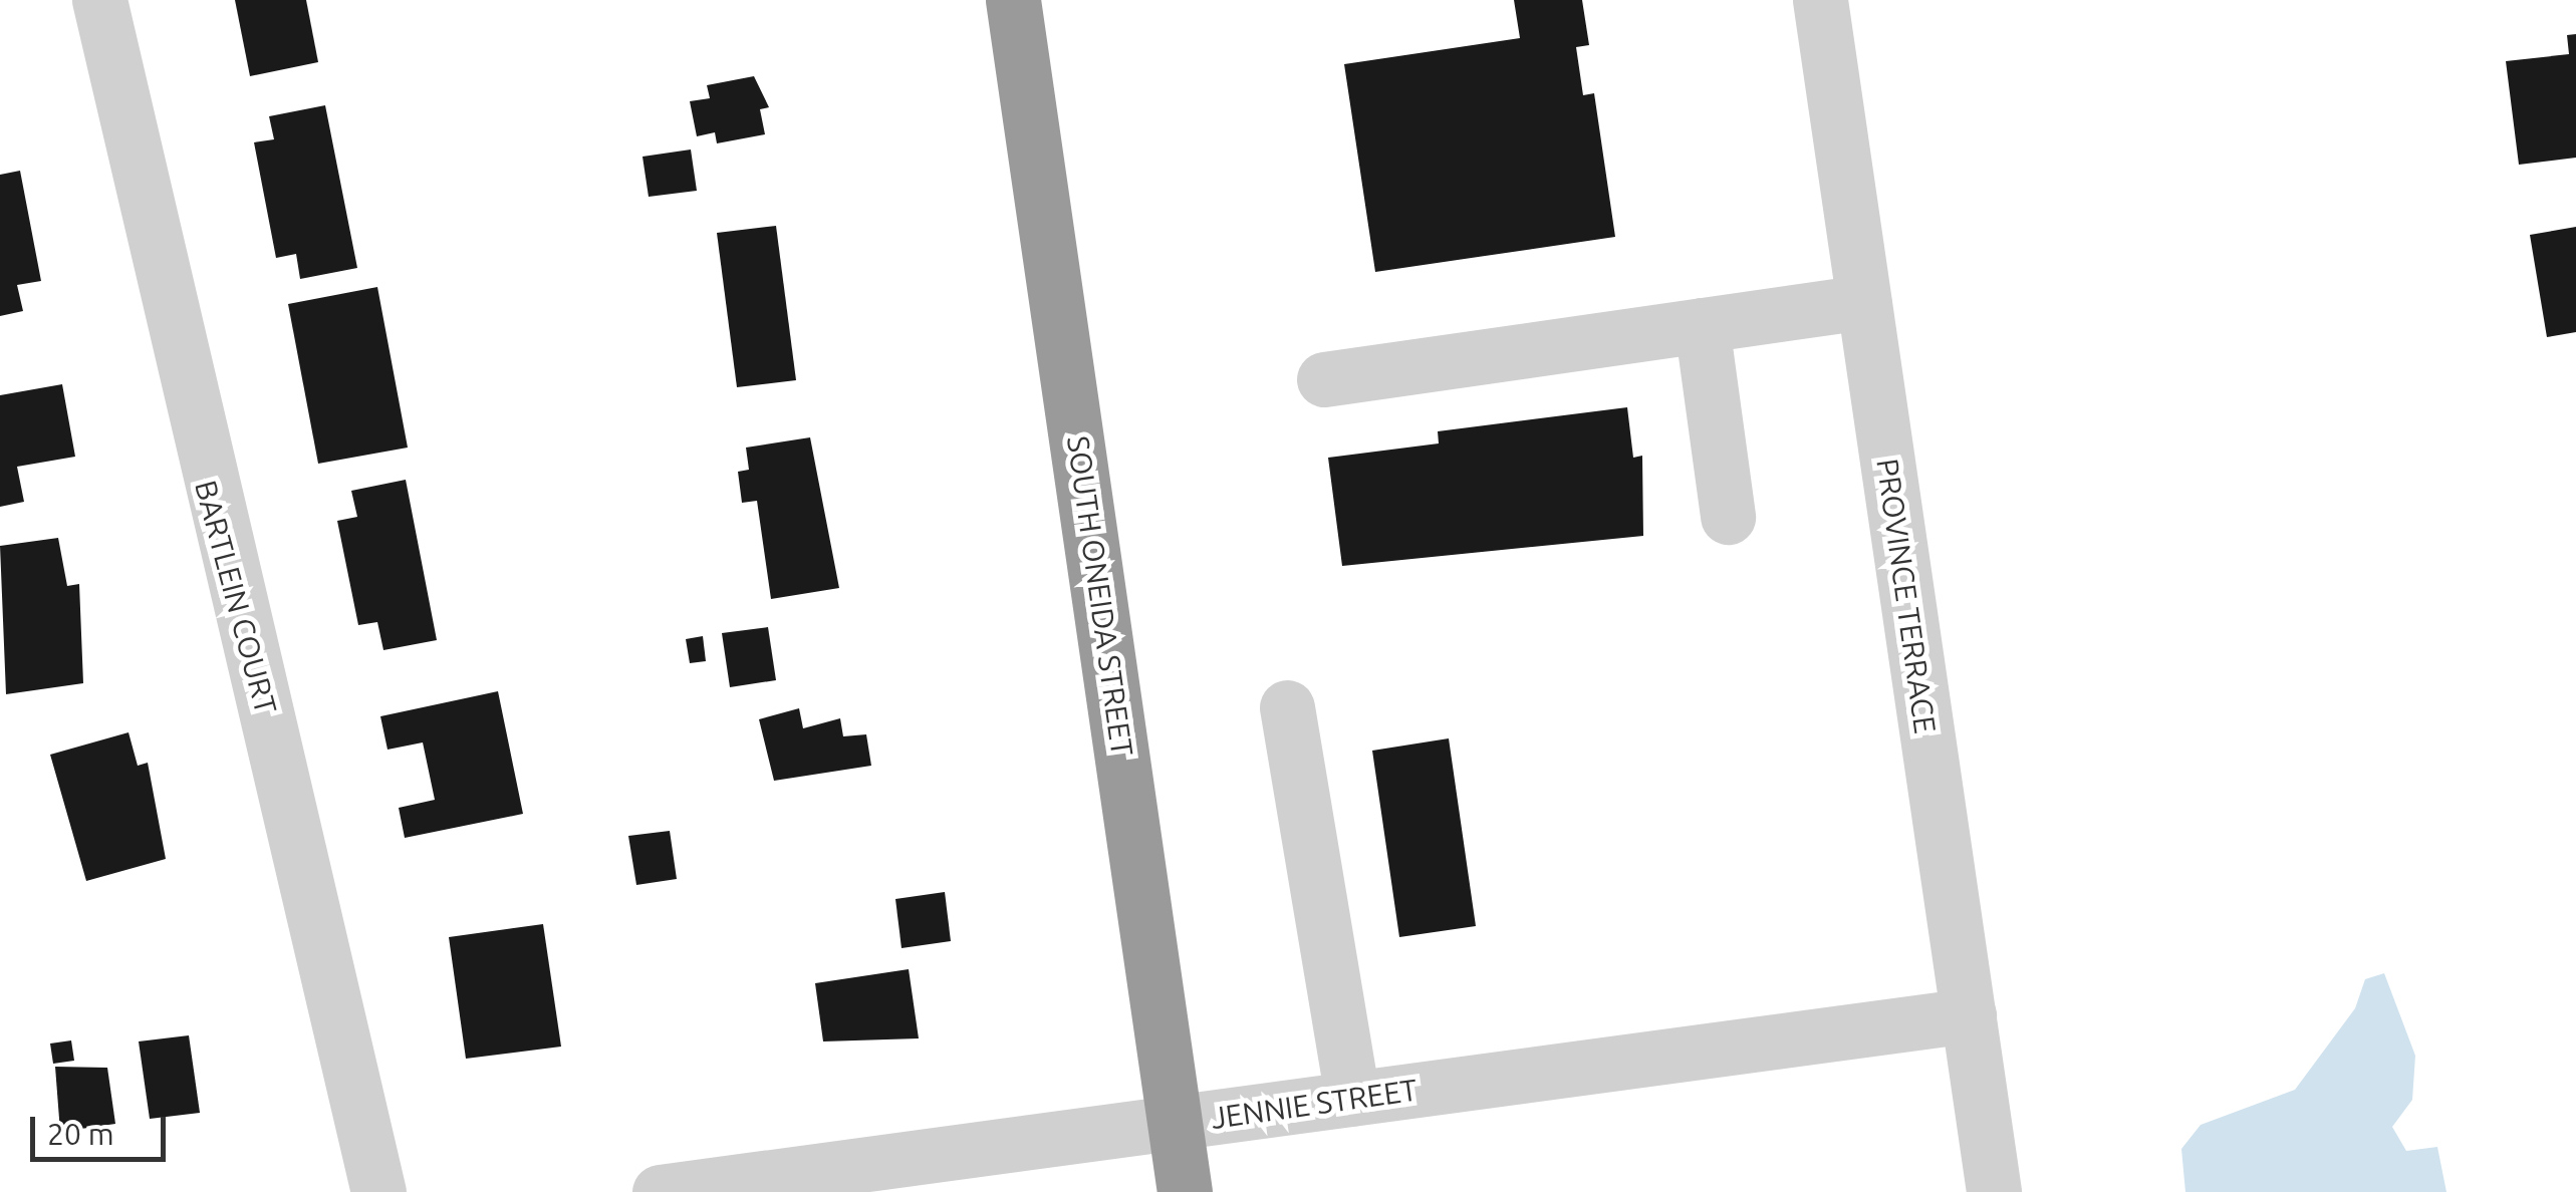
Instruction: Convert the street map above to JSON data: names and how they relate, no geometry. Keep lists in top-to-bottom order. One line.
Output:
{"streets":{"highway":["SOUTH ONEIDA STREET"],"street":["PROVINCE TERRACE","BARTLEIN COURT","JENNIE STREET"]},"crossings":[["SOUTH ONEIDA STREET","JENNIE STREET"],["PROVINCE TERRACE","JENNIE STREET"]],"scale_bar":"20 m"}
